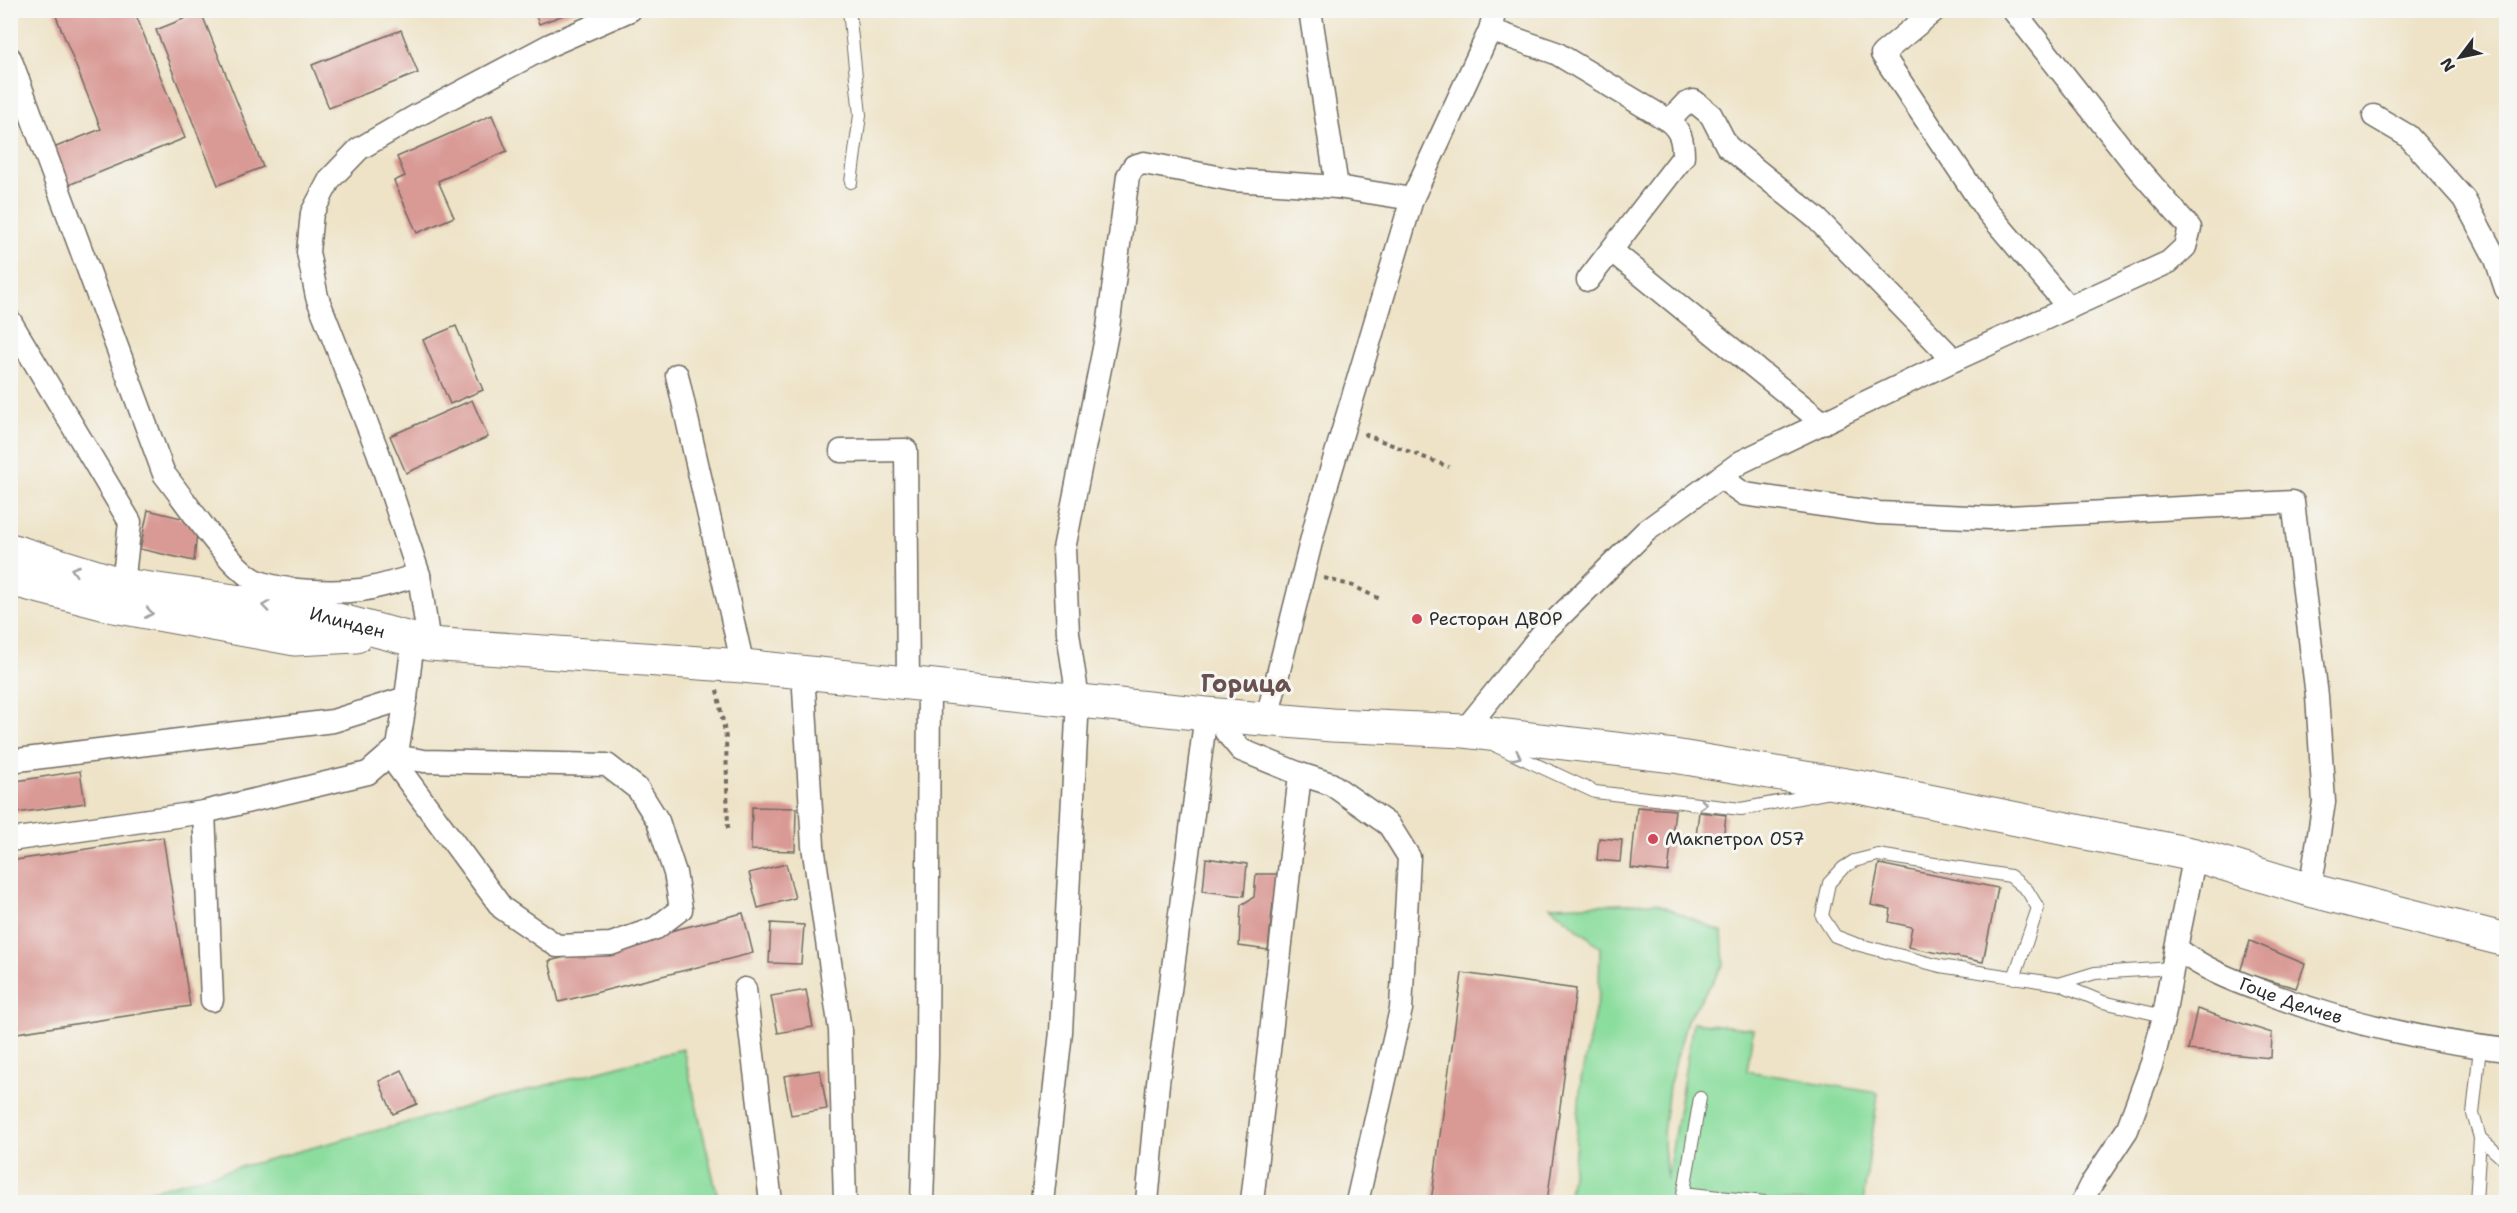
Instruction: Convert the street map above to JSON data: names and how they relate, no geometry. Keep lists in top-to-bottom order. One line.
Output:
{"streets":{"main road":["Илинден"],"street":["Гоце Делчев"]},"districts":["Горица"],"places":["Ресторан ДВОР","Макпетрол 057"],"north":"bottom left"}
